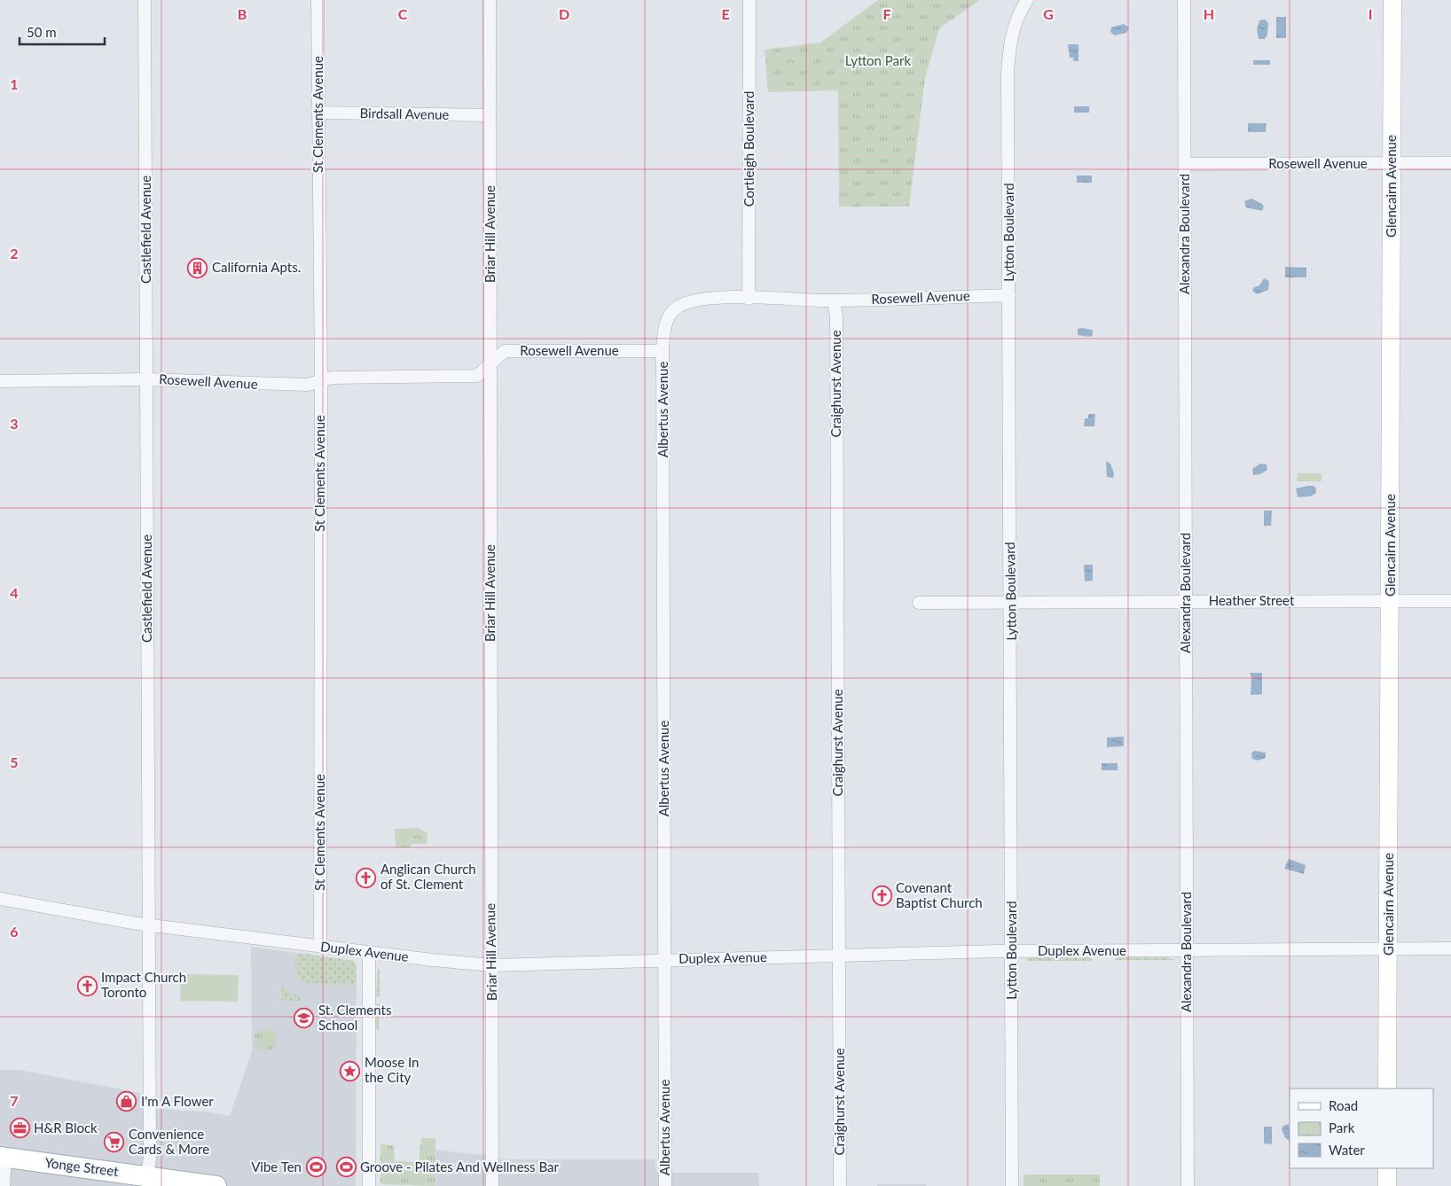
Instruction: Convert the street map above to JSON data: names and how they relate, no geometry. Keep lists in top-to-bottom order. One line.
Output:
{"streets":{"main road":["Yonge Street"],"street":["St Clements Avenue","Birdsall Avenue","Cortleigh Boulevard","Rosewell Avenue","Glencairn Avenue","Castlefield Avenue","Lytton Boulevard","Briar Hill Avenue","Alexandra Boulevard","Craighurst Avenue","Albertus Avenue","Heather Street","Duplex Avenue"]},"crossings":[["St Clements Avenue","Birdsall Avenue"],["St Clements Avenue","Rosewell Avenue"],["St Clements Avenue","Duplex Avenue"],["Birdsall Avenue","Briar Hill Avenue"],["Cortleigh Boulevard","Rosewell Avenue"],["Rosewell Avenue","Glencairn Avenue"],["Rosewell Avenue","Castlefield Avenue"],["Rosewell Avenue","Lytton Boulevard"],["Rosewell Avenue","Briar Hill Avenue"],["Rosewell Avenue","Alexandra Boulevard"],["Rosewell Avenue","Craighurst Avenue"],["Rosewell Avenue","Albertus Avenue"],["Glencairn Avenue","Heather Street"],["Glencairn Avenue","Duplex Avenue"],["Castlefield Avenue","Duplex Avenue"],["Castlefield Avenue","Yonge Street"],["Lytton Boulevard","Heather Street"],["Lytton Boulevard","Duplex Avenue"],["Briar Hill Avenue","Duplex Avenue"],["Alexandra Boulevard","Heather Street"],["Alexandra Boulevard","Duplex Avenue"],["Craighurst Avenue","Duplex Avenue"],["Albertus Avenue","Duplex Avenue"]],"parks":["Lytton Park"],"places":{"building":["California Apts."],"church":["Anglican Church of St. Clement","Covenant Baptist Church","Impact Church Toronto"],"school or university":["St. Clements School"],"place":["Moose In the City"],"shop":["I'm A Flower"],"office":["H&R Block"],"supermarket":["Convenience Cards & More"],"sports":["Vibe Ten","Groove - Pilates And Wellness Bar"]},"legend":["Road","Park","Water"],"scale_bar":"50 m","grid":{"columns":["B","C","D","E","F","G","H","I"],"rows":["1","2","3","4","5","6","7"]}}
